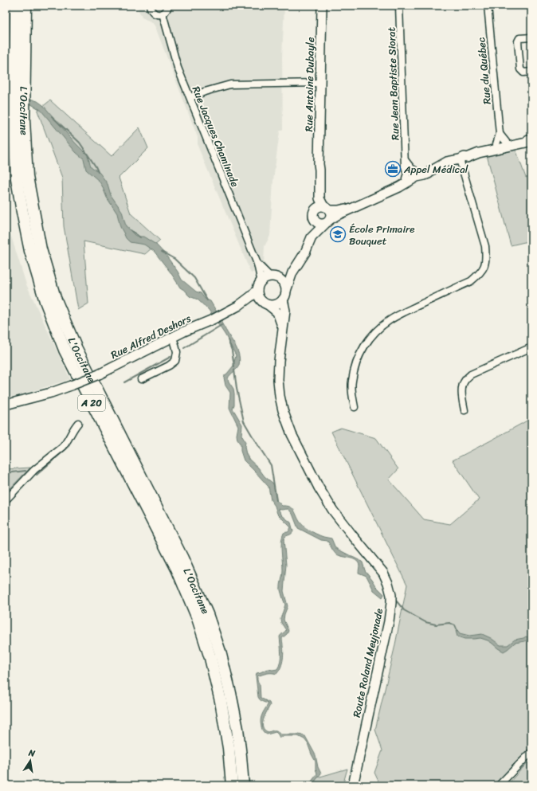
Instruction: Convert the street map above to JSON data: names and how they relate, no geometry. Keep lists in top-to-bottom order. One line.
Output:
{"streets":{"highway":["L'Occitane","A 20"],"main road":["Rue Antoine Dubayle","Rue Alfred Deshors","Route Roland Meyjonade"],"street":["Rue du Québec","Rue Jean Baptiste Siorat","Rue Jacques Chaminade"]},"crossings":[["Rue Antoine Dubayle","Rue Jacques Chaminade"],["Rue Antoine Dubayle","Route Roland Meyjonade"],["Rue Jacques Chaminade","Route Roland Meyjonade"]],"places":{"office":["Appel Médical"],"school or university":["École Primaire Bouquet"]},"north":"top"}
